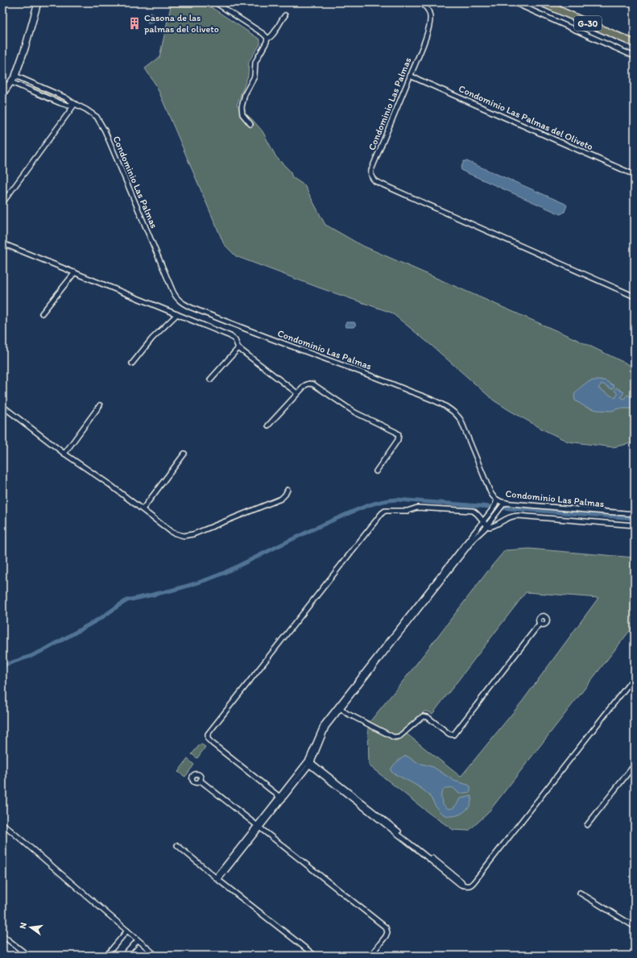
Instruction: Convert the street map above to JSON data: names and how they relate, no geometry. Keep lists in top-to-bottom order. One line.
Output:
{"streets":{"main road":["G-30"],"street":["Condominio Las Palmas","Condominio Las Palmas del Oliveto"]},"crossings":[["Condominio Las Palmas","Condominio Las Palmas del Oliveto"]],"places":{"building":["Casona de las palmas del oliveto"]},"north":"left"}
